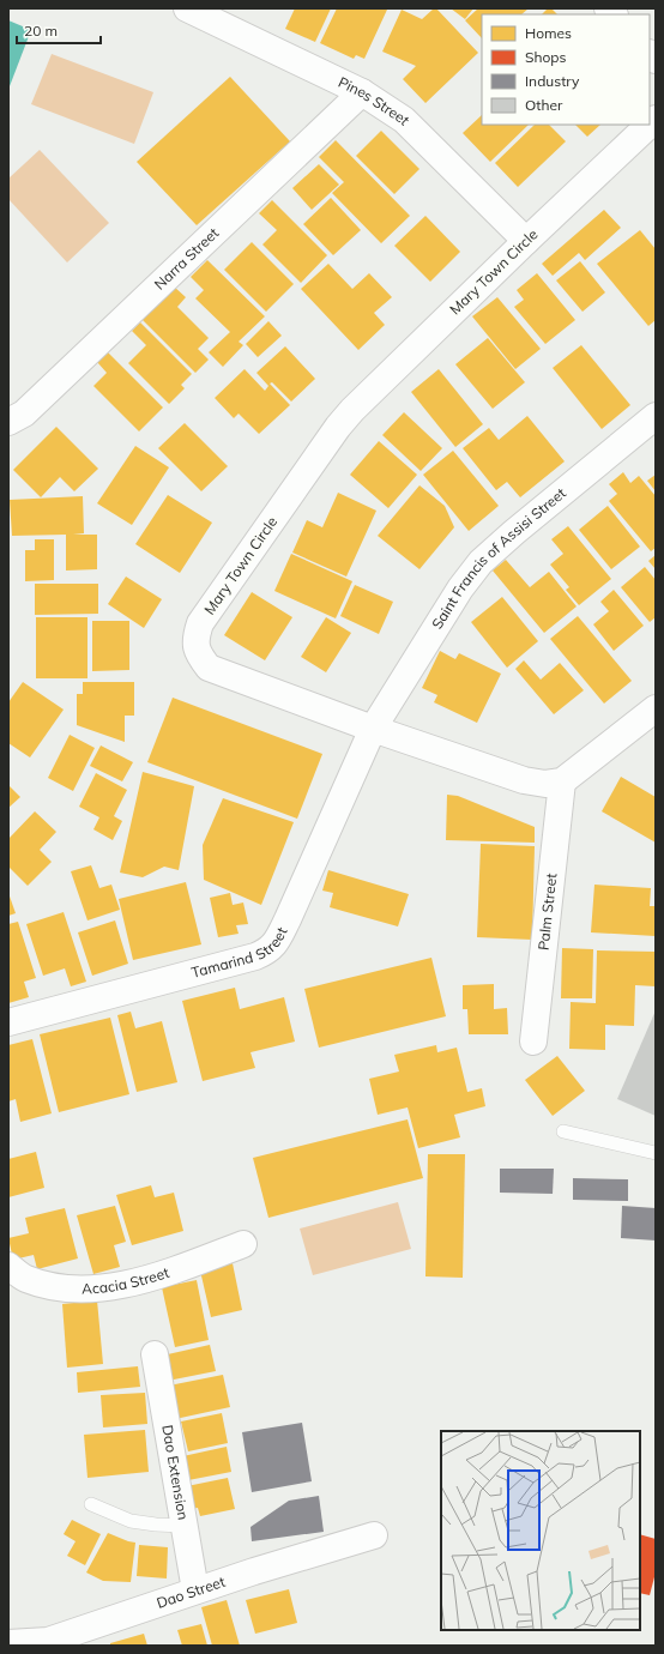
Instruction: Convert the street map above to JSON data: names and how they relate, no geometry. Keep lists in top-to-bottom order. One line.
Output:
{"streets":{"street":["Pines Street","Narra Street","Mary Town Circle","Saint Francis of Assisi Street","Palm Street","Tamarind Street","Acacia Street","Dao Extension","Dao Street"]},"crossings":[["Pines Street","Narra Street"],["Pines Street","Mary Town Circle"],["Mary Town Circle","Saint Francis of Assisi Street"],["Mary Town Circle","Palm Street"],["Mary Town Circle","Tamarind Street"],["Saint Francis of Assisi Street","Tamarind Street"],["Dao Extension","Dao Street"]],"legend":["Homes","Shops","Industry","Other"],"scale_bar":"20 m"}
